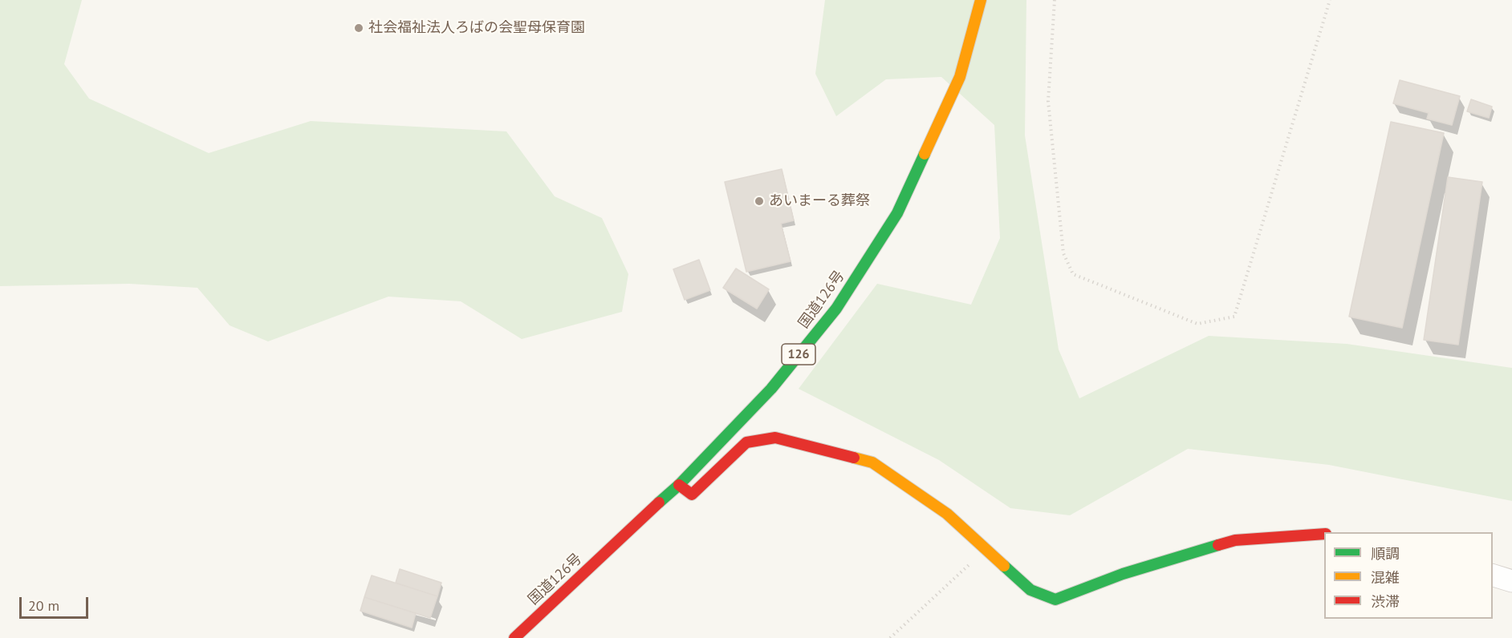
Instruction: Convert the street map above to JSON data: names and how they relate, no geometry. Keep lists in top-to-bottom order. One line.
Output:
{"streets":{"main road":["国道126号","126"]},"places":["社会福祉法人ろばの会聖母保育園","あいまーる葬祭"],"legend":["順調","混雑","渋滞"],"scale_bar":"20 m"}
